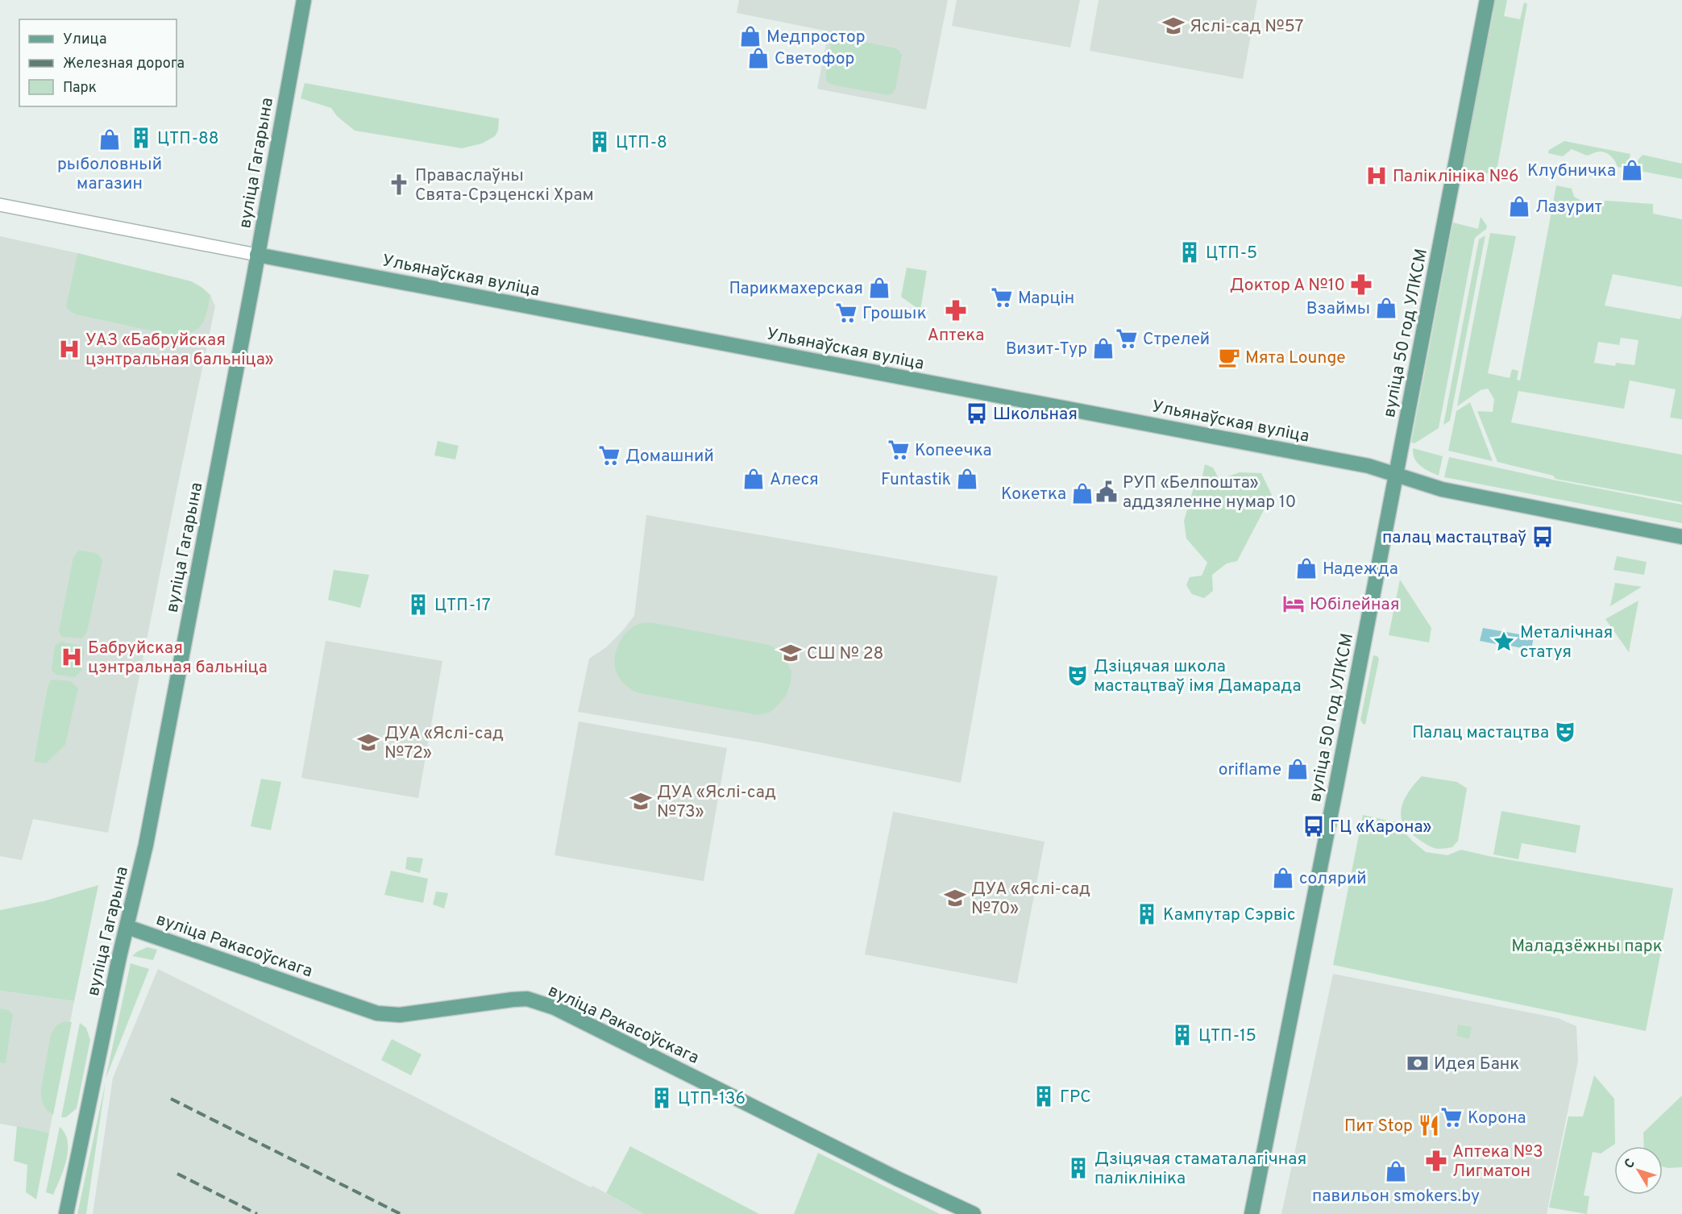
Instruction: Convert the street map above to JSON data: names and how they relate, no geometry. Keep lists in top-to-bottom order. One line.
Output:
{"streets":{"main road":["вуліца Гагарына","Ульянаўская вуліца","вуліца 50 год УЛКСМ","вуліца Ракасоўскага"]},"crossings":[["вуліца Гагарына","Ульянаўская вуліца"],["вуліца Гагарына","вуліца Ракасоўскага"],["Ульянаўская вуліца","вуліца 50 год УЛКСМ"]],"parks":["Маладзёжны парк"],"places":{"school or university":["Яслі-сад №57","СШ № 28","ДУА «Яслі-сад №72»","ДУА «Яслі-сад №73»","ДУА «Яслі-сад №70»"],"shop":["Медпростор","Светофор","рыболовный магазин","Клубничка","Лазурит","Парикмахерская","Взаймы","Визит-Тур","Алеся","Funtastik","Кокетка","Надежда","oriflame","солярий","павильон smokers.by"],"building":["ЦТП-88","ЦТП-8","ЦТП-5","ЦТП-17","Кампутар Сэрвіс","ЦТП-15","ГРС","ЦТП-136","Дзіцячая стаматалагічная паліклініка"],"hospital":["Паліклініка №6","УАЗ «Бабруйская цэнтральная бальніца»","Бабруйская цэнтральная бальніца"],"church":["Праваслаўны Свята-Срэценскі Храм"],"pharmacy":["Доктор А №10","Аптека","Аптека №3 Лигматон"],"supermarket":["Марцін","Грошык","Стрелей","Копеечка","Домашний","Корона"],"cafe":["Мята Lounge"],"bus stop":["Школьная","палац мастацтваў","ГЦ «Карона»"],"public building":["РУП «Белпошта» аддзяленне нумар 10"],"hotel":["Юбілейная"],"place":["Металічная статуя"],"theatre":["Дзіцячая школа мастацтваў імя Дамарада","Палац мастацтва"],"bank":["Идея Банк"],"restaurant":["Пит Stop"]},"legend":["Улица","Железная дорога","Парк"],"north":"top left"}
